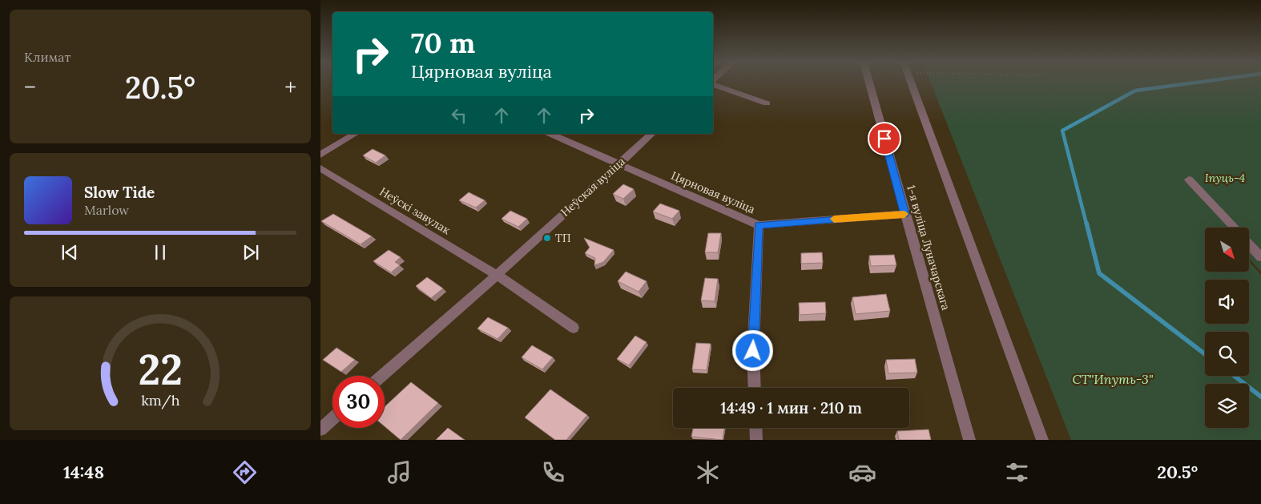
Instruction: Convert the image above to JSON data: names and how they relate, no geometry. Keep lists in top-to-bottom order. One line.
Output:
{"streets":{"street":["Неўская вуліца","Цярновая вуліца","Неўскі завулак","1-я вуліца Луначарскага"]},"crossings":[["Неўская вуліца","Цярновая вуліца"],["Неўская вуліца","Неўскі завулак"],["Цярновая вуліца","1-я вуліца Луначарскага"]],"parks":["Іпуць-4","СТ\"Ипуть-3\""],"places":["ТП"],"north":"bottom right","page":{"tile":"Климат","turn":["70 m","Цярновая вуліца"],"heat":["−","20.5°","+"],"song":["Slow Tide","Marlow"],"limit":"30","trip":"14:49 · 1 мин · 210 m","tabs":["14:48","20.5°"],"gauge":["22","km/h"]}}
